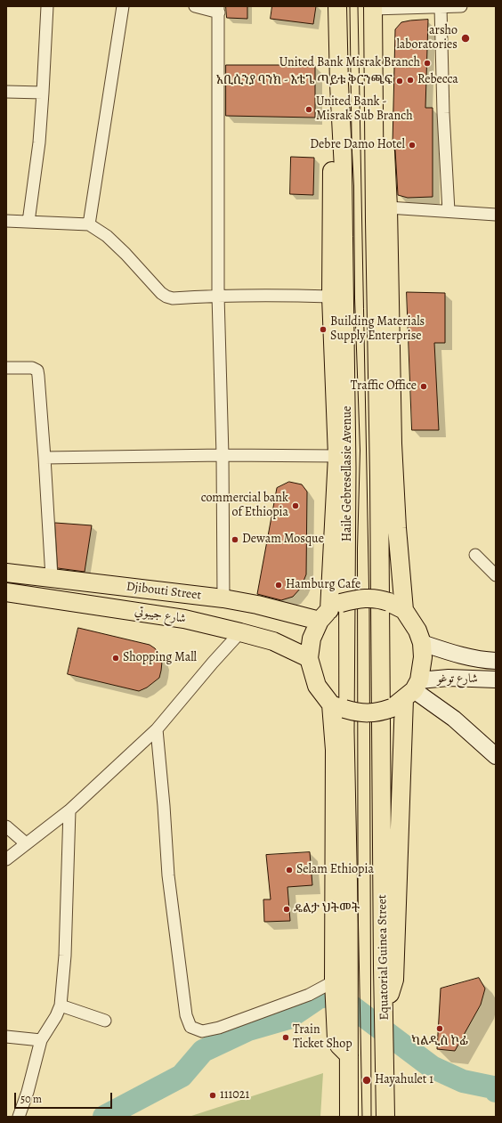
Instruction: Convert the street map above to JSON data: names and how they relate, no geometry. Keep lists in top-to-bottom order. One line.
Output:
{"streets":{"main road":["Haile Gebresellasie Avenue","Djibouti Street","شارع جيبوتي","Equatorial Guinea Street"],"street":["شارع توغو"]},"crossings":[["Djibouti Street","شارع جيبوتي"],["Djibouti Street","شارع توغو"],["شارع جيبوتي","شارع توغو"]],"places":["arsho laboratories","United Bank Misrak Branch","Rebecca","አቢሲንያ ባንክ - እቴጌ ጣይቱ ቅርንጫፍ","United Bank - Misrak Sub Branch","Debre Damo Hotel","Building Materials Supply Enterprise","Traffic Office","commercial bank of Ethiopia","Dewam Mosque","Hamburg Cafe","Shopping Mall","Selam Ethiopia","ዴልታ ህትመት","ካልዲስ ኮፊ","Train Ticket Shop","Hayahulet 1","111021"],"scale_bar":"50 m"}
